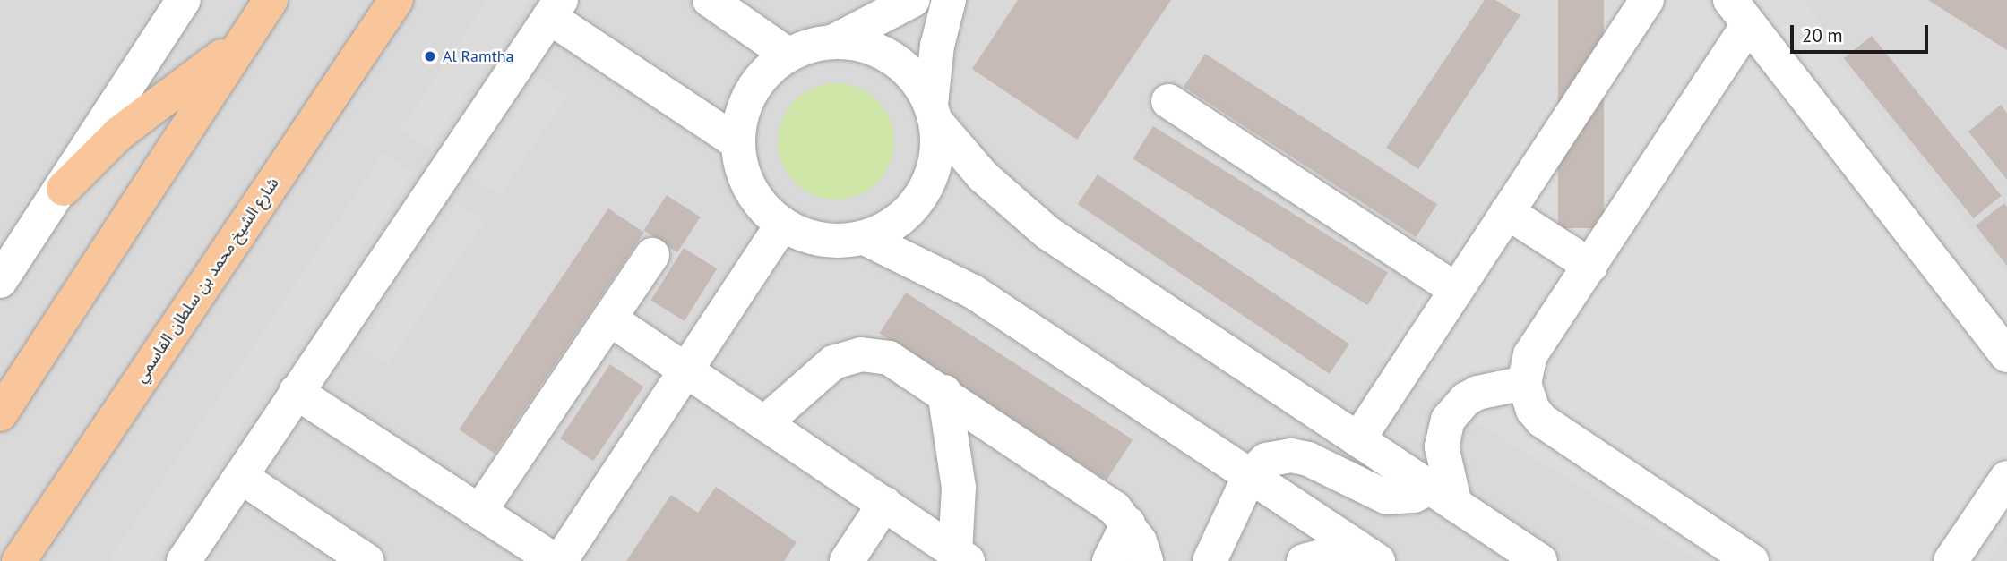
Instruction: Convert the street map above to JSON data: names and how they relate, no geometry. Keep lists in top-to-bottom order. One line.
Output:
{"streets":{"main road":["شارع الشيخ محمد بن سلطان القاسمي"]},"places":["Al Ramtha"],"scale_bar":"20 m"}
